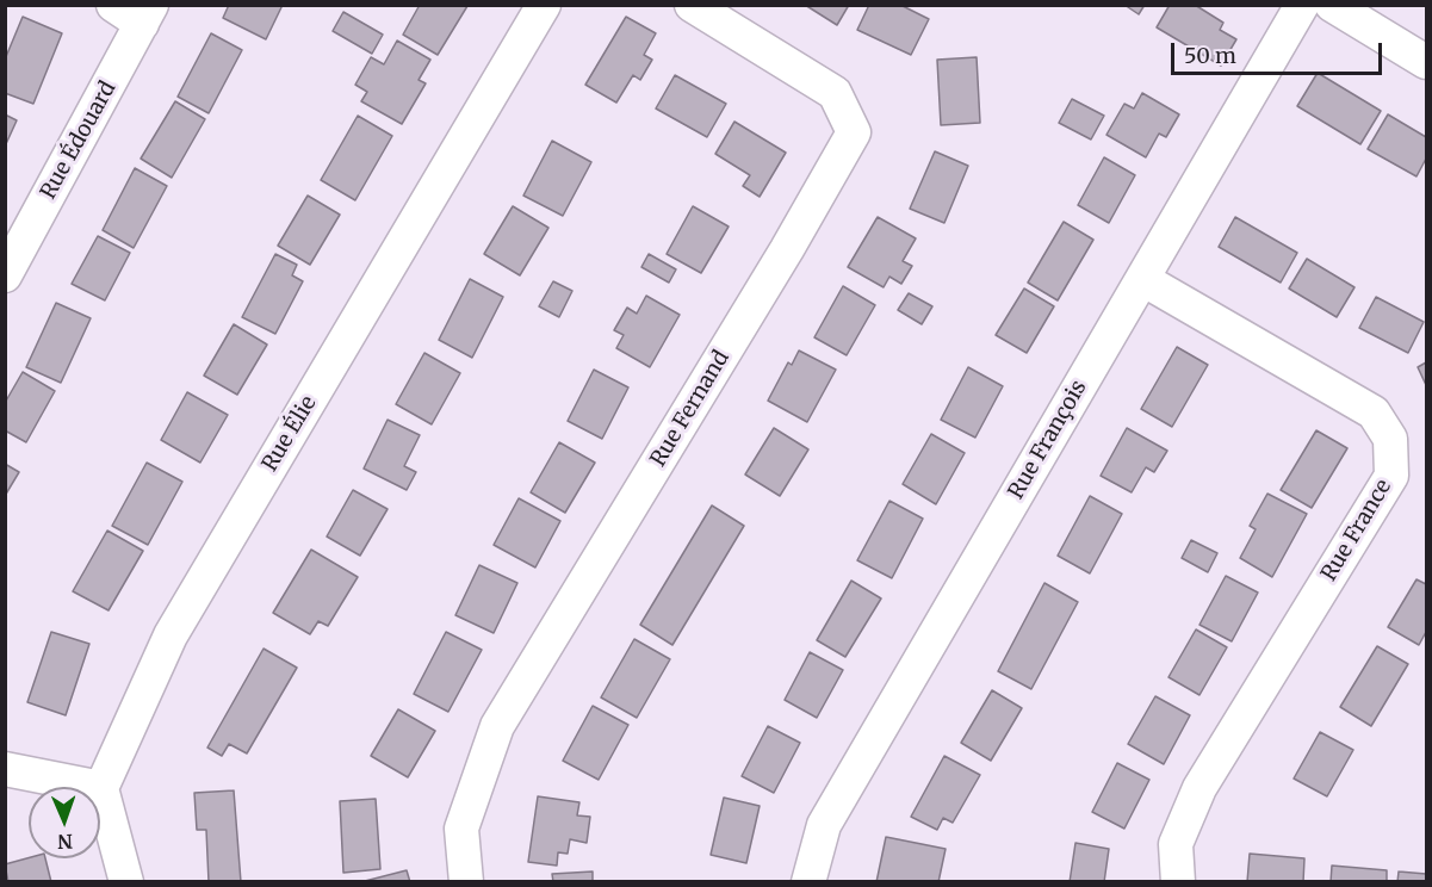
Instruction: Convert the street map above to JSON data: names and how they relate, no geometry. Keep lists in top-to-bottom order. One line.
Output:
{"streets":{"street":["Rue Édouard","Rue Fernand","Rue Élie","Rue François","Rue France"]},"crossings":[["Rue François","Rue France"]],"scale_bar":"50 m","north":"bottom"}
